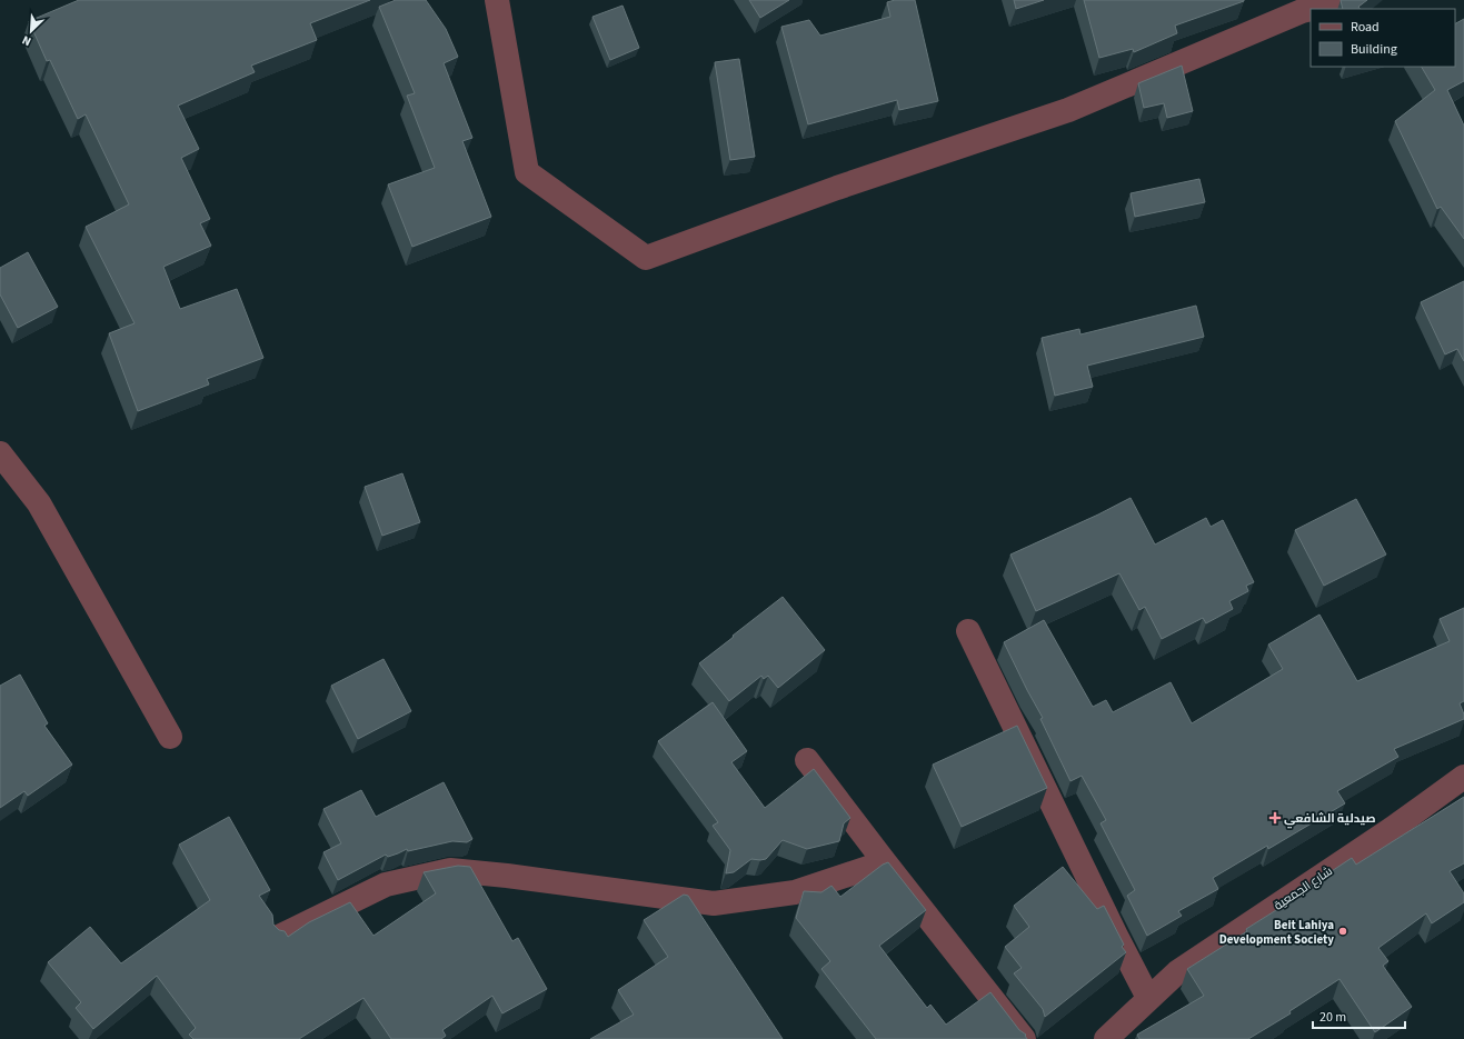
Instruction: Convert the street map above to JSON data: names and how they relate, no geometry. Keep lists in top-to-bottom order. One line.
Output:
{"streets":{"street":["شارع الجمعية"]},"places":{"health":["صيدلية الشافعي"],"other":["Beit Lahiya Development Society"]},"legend":["Road","Building"],"scale_bar":"20 m","north":"bottom left"}
